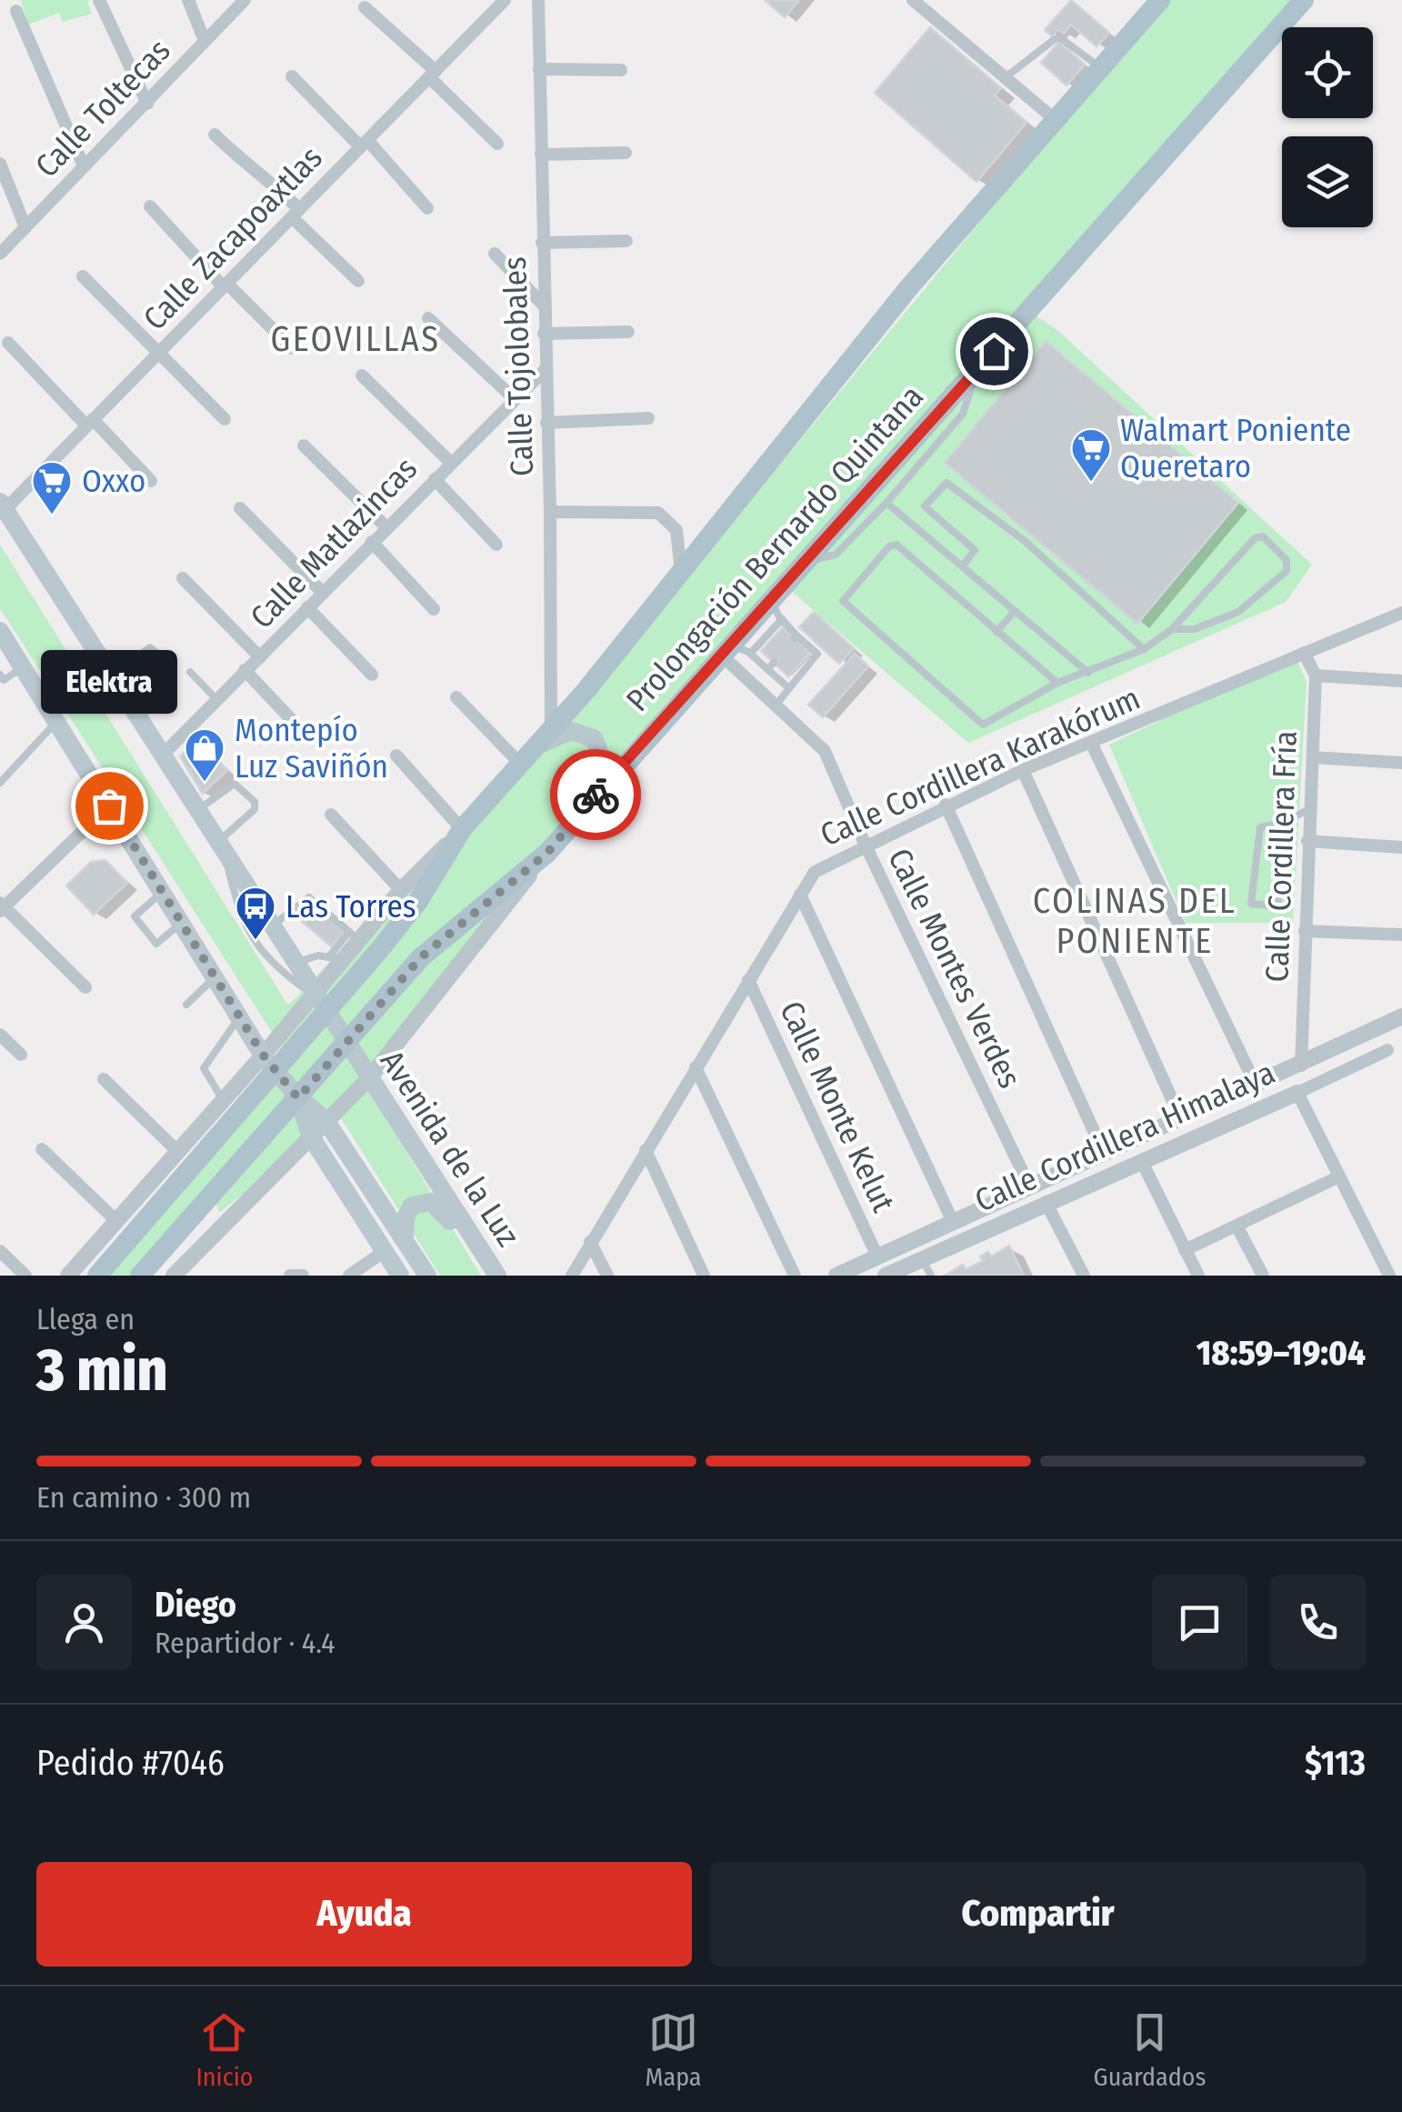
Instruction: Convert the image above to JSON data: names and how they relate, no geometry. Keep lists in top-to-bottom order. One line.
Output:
{"streets":{"main road":["Prolongación Bernardo Quintana","Avenida de la Luz"],"street":["Calle Toltecas","Calle Zacapoaxtlas","Calle Tojolobales","Calle Matlazincas","Calle Cordillera Karakórum","Calle Cordillera Fría","Calle Montes Verdes","Calle Monte Kelut","Calle Cordillera Himalaya"]},"crossings":[["Calle Zacapoaxtlas","Avenida de la Luz"],["Calle Tojolobales","Calle Matlazincas"],["Calle Tojolobales","Prolongación Bernardo Quintana"],["Calle Matlazincas","Avenida de la Luz"],["Prolongación Bernardo Quintana","Calle Montes Verdes"],["Prolongación Bernardo Quintana","Avenida de la Luz"],["Calle Cordillera Karakórum","Calle Cordillera Fría"],["Calle Cordillera Karakórum","Calle Montes Verdes"],["Calle Cordillera Karakórum","Calle Monte Kelut"],["Calle Cordillera Fría","Calle Cordillera Himalaya"],["Calle Montes Verdes","Calle Cordillera Himalaya"],["Calle Monte Kelut","Calle Cordillera Himalaya"]],"districts":["GEOVILLAS","COLINAS DEL PONIENTE"],"places":{"supermarket":["Walmart Poniente Queretaro","Oxxo"],"shop":["Montepío Luz Saviñón"],"other":["Elektra"],"bus stop":["Las Torres"]},"page":{"bubble":"Elektra","heading":["3 min","Llega en","18:59–19:04"],"panel":["Diego","Repartidor · 4.4","Pedido #7046","$113"],"bar":"En camino · 300 m","buttons":["Ayuda","Compartir"],"tabs":["Inicio","Mapa","Guardados"]}}
